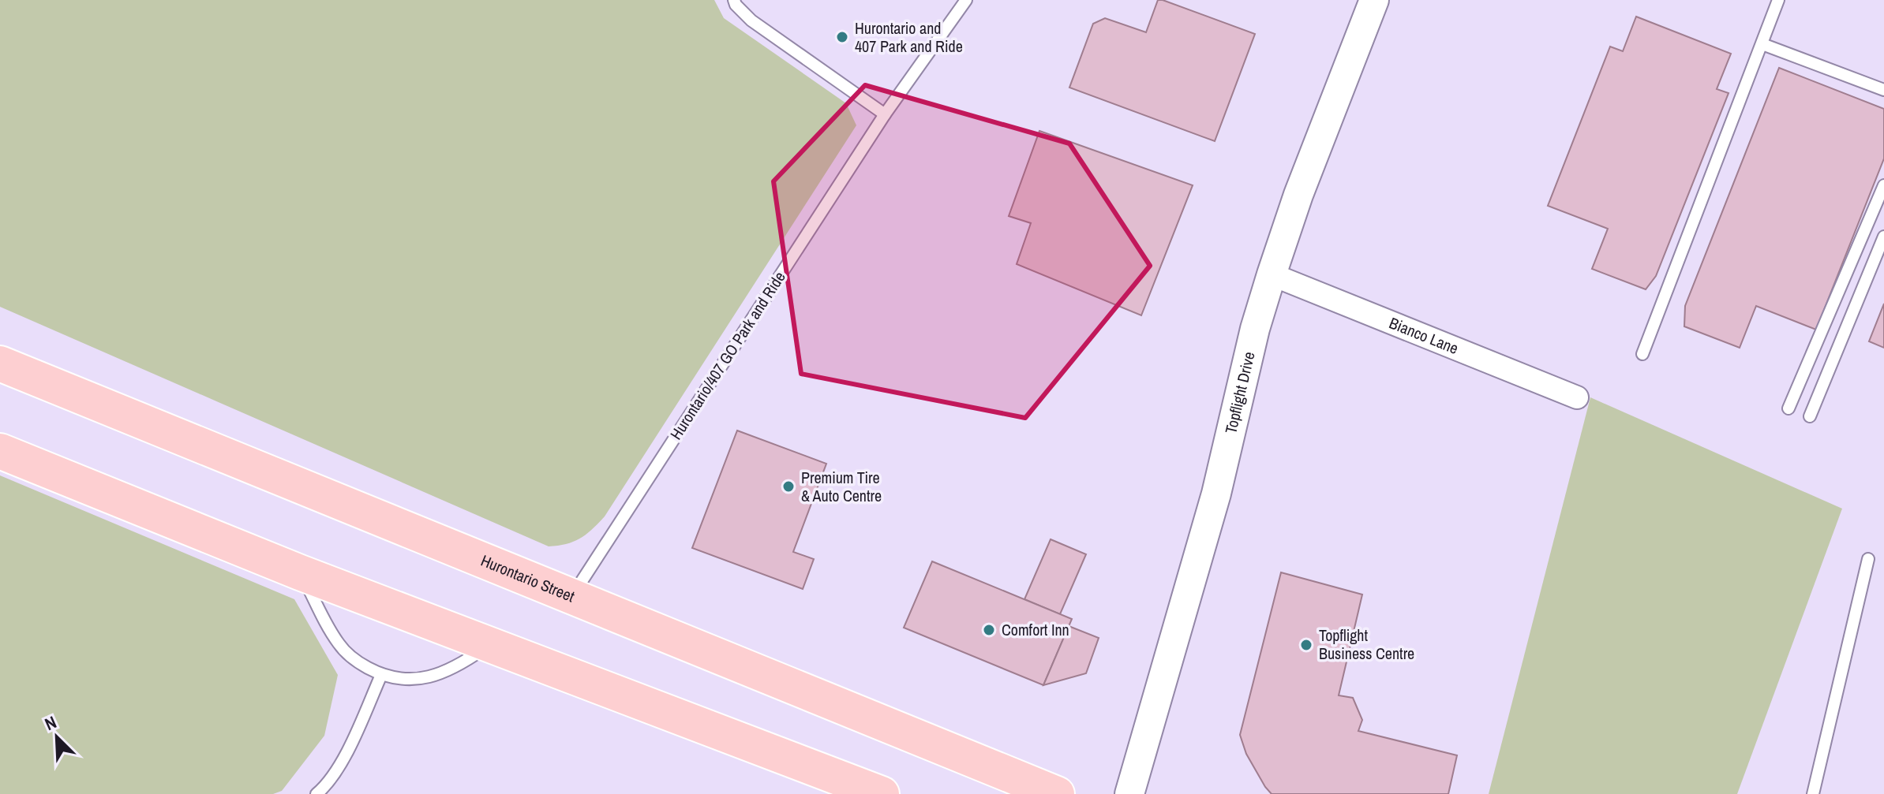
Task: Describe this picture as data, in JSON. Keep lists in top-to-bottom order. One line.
{"streets":{"main road":["Hurontario Street"],"street":["Bianco Lane","Topflight Drive"],"lane":["Hurontario/407 GO Park and Ride"]},"crossings":[["Bianco Lane","Topflight Drive"],["Hurontario/407 GO Park and Ride","Hurontario Street"]],"places":["Hurontario and 407 Park and Ride","Premium Tire & Auto Centre","Comfort Inn","Topflight Business Centre"],"north":"top left"}
